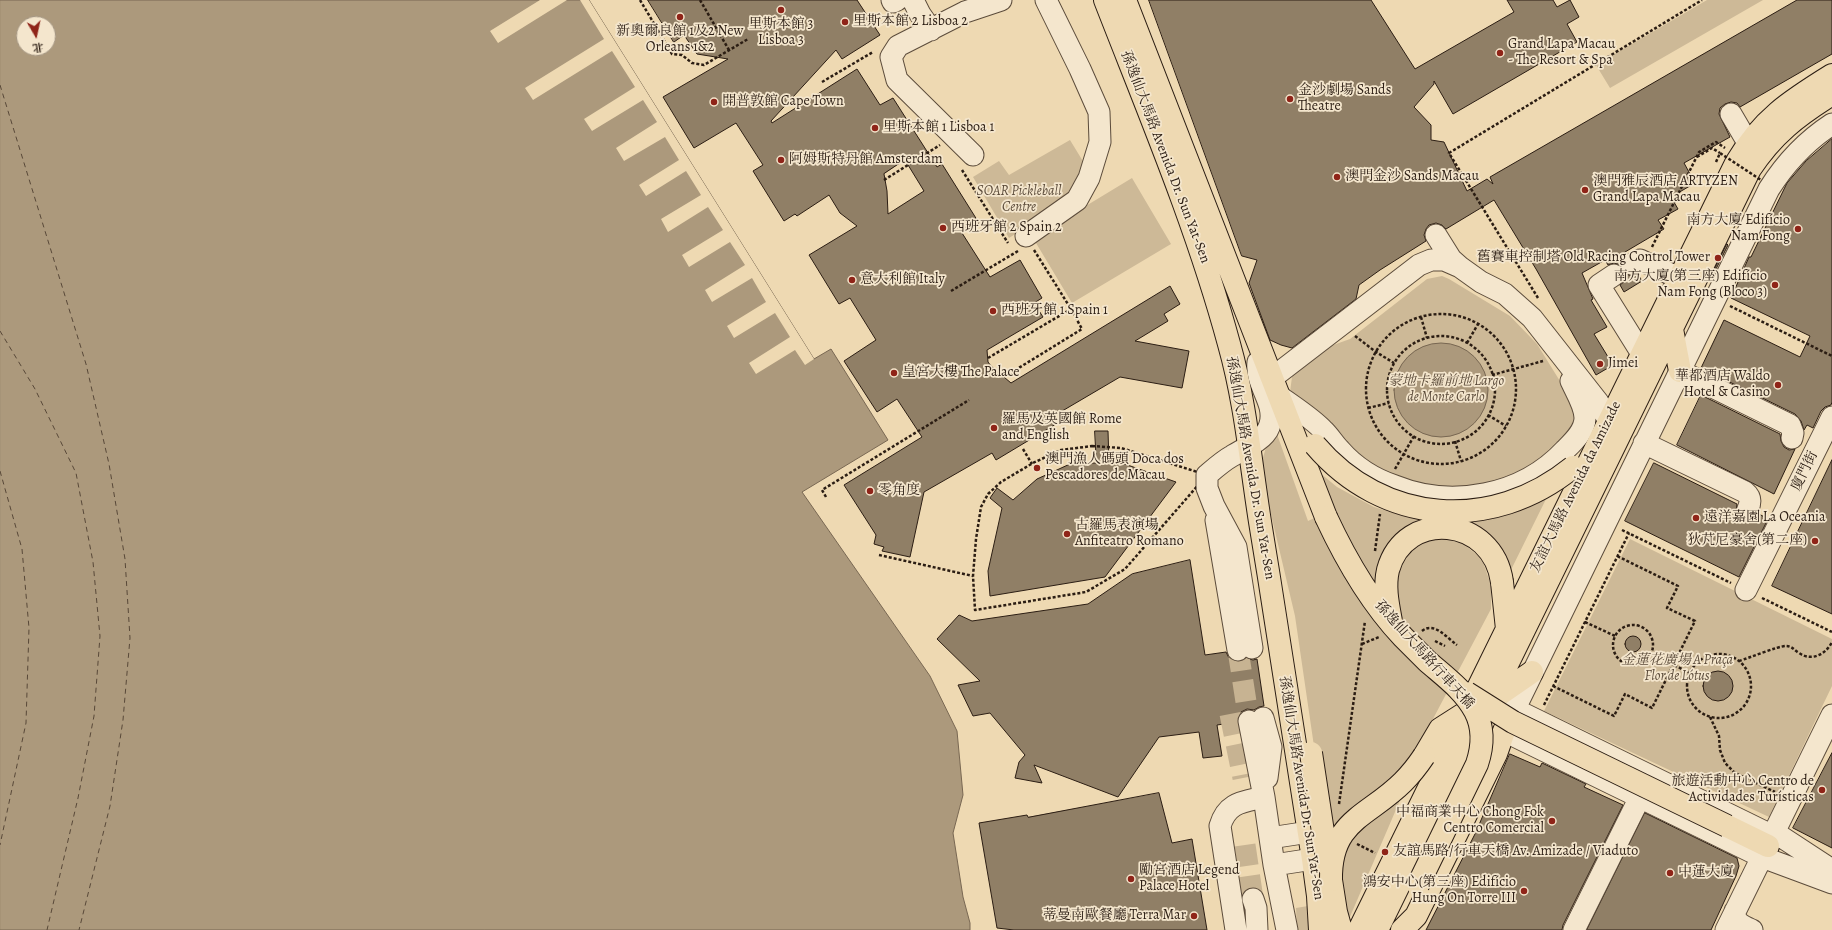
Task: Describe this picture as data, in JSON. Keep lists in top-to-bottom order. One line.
{"streets":{"main road":["孫逸仙大馬路 Avenida Dr. Sun Yat-Sen","友誼大馬路 Avenida da Amizade","孫逸仙大馬路行車天橋"],"street":["廈門街"]},"crossings":[["孫逸仙大馬路 Avenida Dr. Sun Yat-Sen","孫逸仙大馬路行車天橋"]],"parks":["SOAR Pickleball Centre","蒙地卡羅前地 Largo de Monte Carlo","金蓮花廣場 A Praça Flor de Lótus"],"places":["里斯本館 3 Lisboa 3","新奧爾良館 1及2 New Orleans 1&2","里斯本館 2 Lisboa 2","Grand Lapa Macau - The Resort & Spa","金沙劇場 Sands Theatre","開普敦館 Cape Town","里斯本館 1 Lisboa 1","阿姆斯特丹館 Amsterdam","澳門金沙 Sands Macau","澳門雅辰酒店 ARTYZEN Grand Lapa Macau","西班牙館 2 Spain 2","南方大廈 Edifício Nam Fong","舊賽車控制塔 Old Racing Control Tower","意大利館 Italy","南方大廈(第三座) Edifício Nam Fong (Bloco 3)","西班牙館 1 Spain 1","Jimei","皇宮大樓 The Palace","華都酒店 Waldo Hotel & Casino","羅馬及英國館 Rome and English","澳門漁人碼頭 Doca dos Pescadores de Macau","零角度","遠洋嘉園 La Oceania","古羅馬表演場 Anfiteatro Romano","狄芃尼豪舍(第二座)","旅遊活動中心 Centro de Actividades Turísticas","中福商業中心 Chong Fok Centro Comercial","友誼馬路/行車天橋 Av. Amizade / Viaduto","中蓮大廈","勵宮酒店 Legend Palace Hotel","鴻安中心(第三座) Edifício Hung On Torre III","蒂曼南歐餐廳 Terra Mar"],"north":"bottom"}
